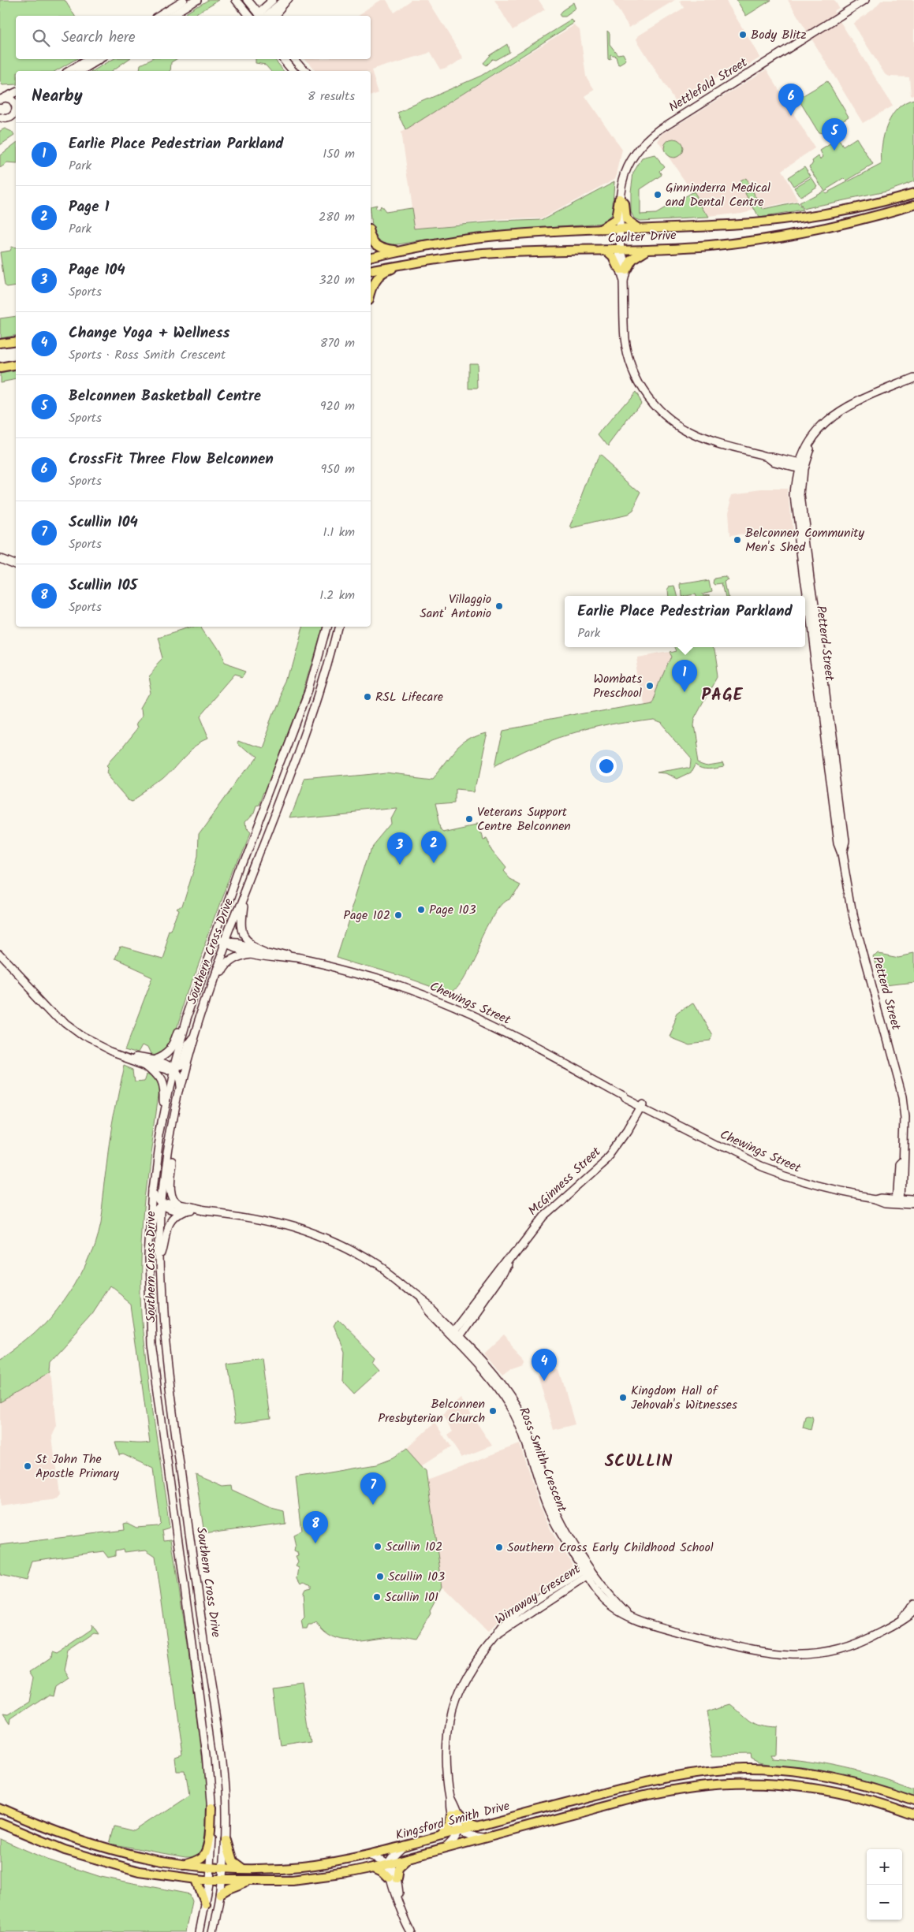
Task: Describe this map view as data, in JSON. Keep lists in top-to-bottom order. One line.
{"streets":{"main road":["Coulter Drive","Kingsford Smith Drive"],"street":["Nettlefold Street","Petterd Street","Southern Cross Drive","Chewings Street","McGinness Street","Ross Smith Crescent","Wirraway Crescent"]},"crossings":[["Nettlefold Street","Coulter Drive"],["Petterd Street","Chewings Street"],["Southern Cross Drive","Chewings Street"],["Southern Cross Drive","Ross Smith Crescent"],["Southern Cross Drive","Kingsford Smith Drive"],["Chewings Street","McGinness Street"],["McGinness Street","Ross Smith Crescent"],["Ross Smith Crescent","Wirraway Crescent"],["Wirraway Crescent","Kingsford Smith Drive"]],"districts":["PAGE","SCULLIN"],"places":["Body Blitz","Ginninderra Medical and Dental Centre","Belconnen Community Men's Shed","Villaggio Sant' Antonio","Wombats Preschool","RSL Lifecare","Veterans Support Centre Belconnen","Page 103","Page 102","Kingdom Hall of Jehovah's Witnesses","Belconnen Presbyterian Church","St John The Apostle Primary","Scullin 102","Southern Cross Early Childhood School","Scullin 103","Scullin 101"],"page":{"search":"Search here","heading":["Nearby","8 results"],"pins":["6","5","1","2","3","4","7","8"],"list":[{"mark":"1","name":"Earlie Place Pedestrian Parkland","note":"Park","value":"150 m"},{"mark":"2","name":"Page 1","note":"Park","value":"280 m"},{"mark":"3","name":"Page 104","note":"Sports","value":"320 m"},{"mark":"4","name":"Change Yoga + Wellness","note":"Sports · Ross Smith Crescent","value":"870 m"},{"mark":"5","name":"Belconnen Basketball Centre","note":"Sports","value":"920 m"},{"mark":"6","name":"CrossFit Three Flow Belconnen","note":"Sports","value":"950 m"},{"mark":"7","name":"Scullin 104","note":"Sports","value":"1.1 km"},{"mark":"8","name":"Scullin 105","note":"Sports","value":"1.2 km"}],"popup":["Earlie Place Pedestrian Parkland","Park"],"map_buttons":["+","−"]}}
